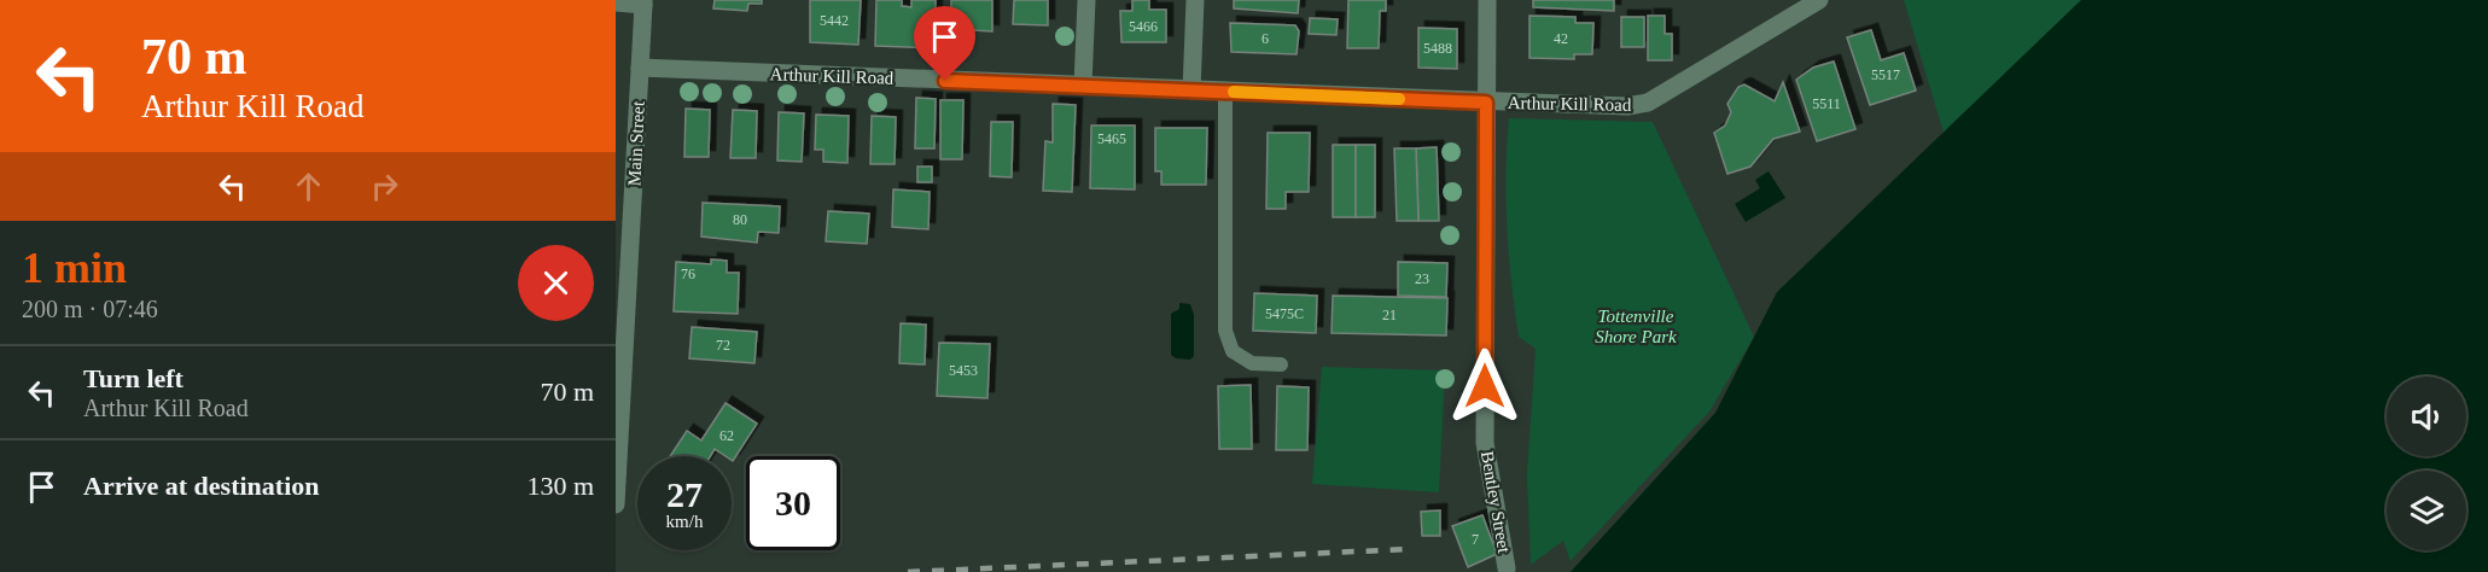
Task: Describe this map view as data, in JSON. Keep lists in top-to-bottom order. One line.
{"streets":{"street":["Arthur Kill Road","Main Street","Bentley Street"]},"crossings":[["Arthur Kill Road","Main Street"],["Arthur Kill Road","Bentley Street"]],"parks":["Tottenville Shore Park"],"house_numbers":["5442","5466","6","42","5488","5517","5511","5465","80","76","23","5475C","21","72","5453","62","7"],"page":{"turn":["70 m","Arthur Kill Road"],"heading":["1 min","200 m · 07:46"],"list":[{"name":"Turn left","note":"Arthur Kill Road","value":"70 m"},{"name":"Arrive at destination","value":"130 m"}],"speed":"27 km/h","limit":"30"}}
